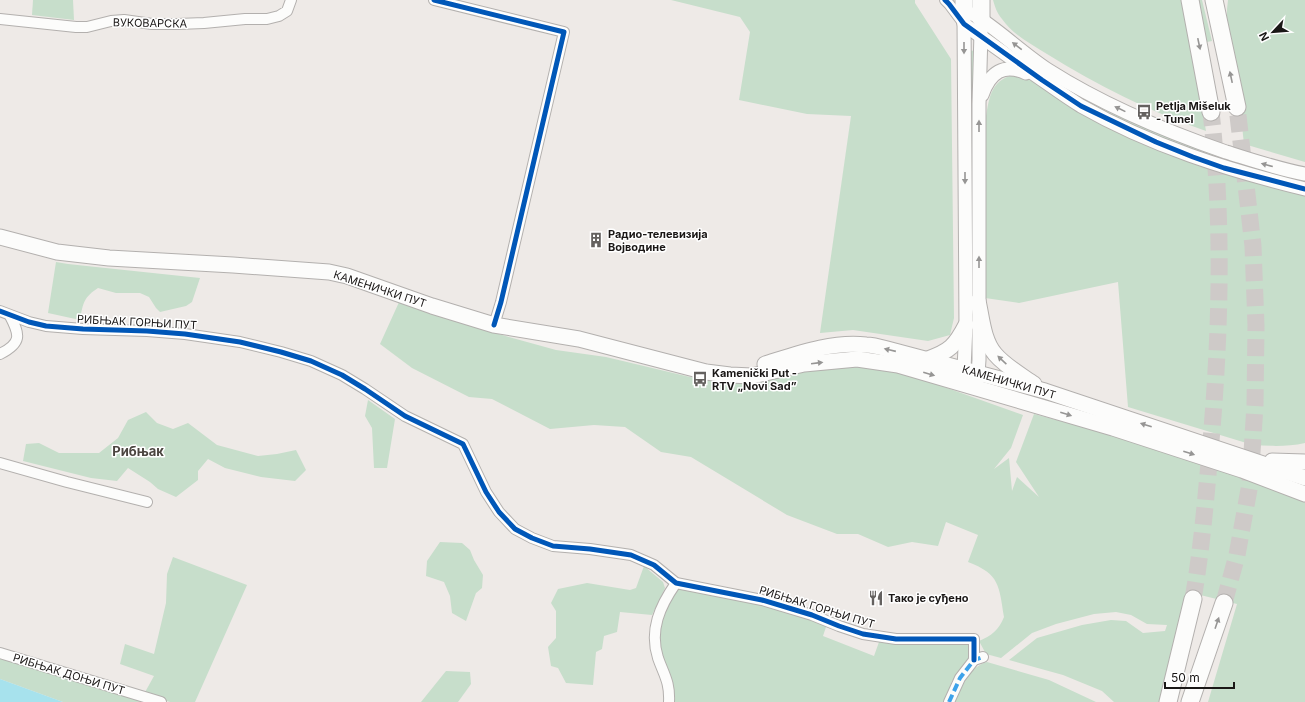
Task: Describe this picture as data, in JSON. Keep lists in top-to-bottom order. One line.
{"streets":{"main road":["КАМЕНИЧКИ ПУТ"],"street":["ВУКОВАРСКА","РИБЊАК ГОРЊИ ПУТ","РИБЊАК ДОЊИ ПУТ"]},"districts":["Рибњак"],"places":{"bus stop":["Petlja Mišeluk - Tunel","Kamenički Put - RTV „Novi Sad”"],"building":["Радио-телевизија Војводине"],"restaurant":["Тако је суђено"]},"scale_bar":"50 m","north":"bottom left"}
